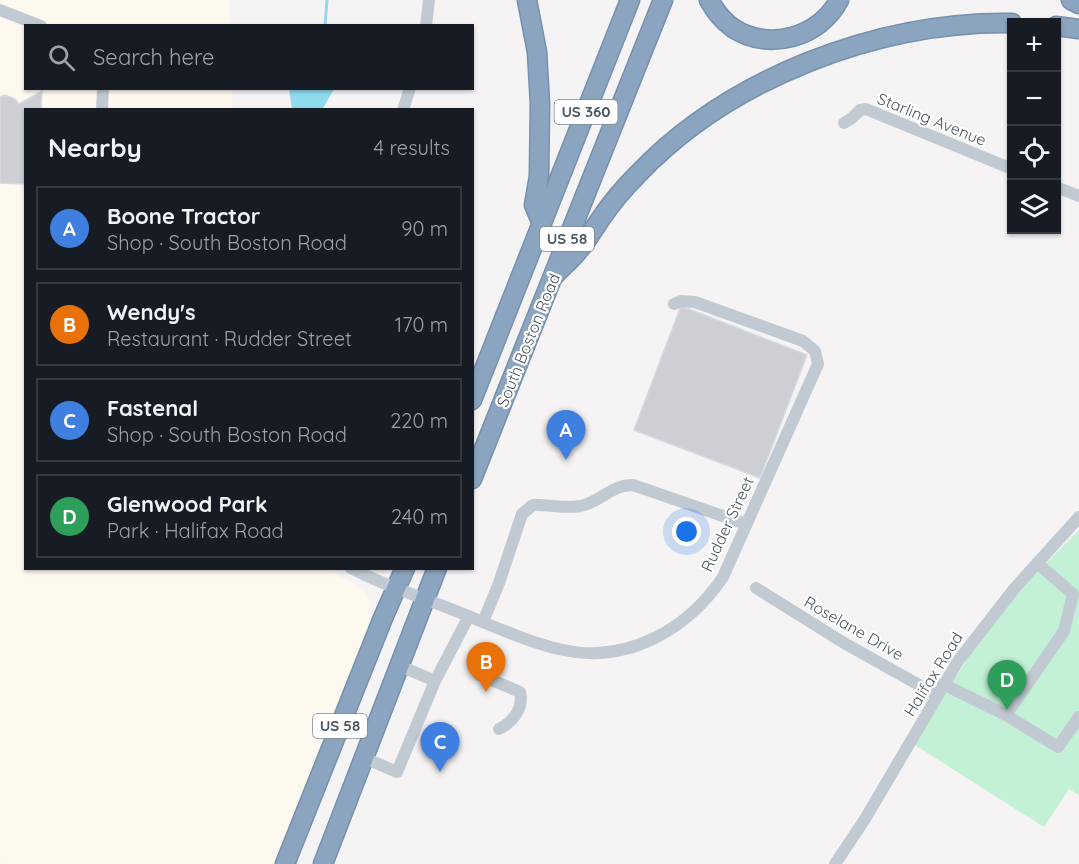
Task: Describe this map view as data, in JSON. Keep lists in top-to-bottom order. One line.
{"streets":{"highway":["US 360","US 58","South Boston Road"],"street":["Starling Avenue","Rudder Street","Roselane Drive","Halifax Road"]},"crossings":[["US 58","South Boston Road"],["US 58","Rudder Street"],["Roselane Drive","Halifax Road"]],"page":{"map_buttons":["+","−"],"search":"Search here","heading":["Nearby","4 results"],"list":[{"mark":"A","name":"Boone Tractor","note":"Shop · South Boston Road","value":"90 m"},{"mark":"B","name":"Wendy's","note":"Restaurant · Rudder Street","value":"170 m"},{"mark":"C","name":"Fastenal","note":"Shop · South Boston Road","value":"220 m"},{"mark":"D","name":"Glenwood Park","note":"Park · Halifax Road","value":"240 m"}],"pins":["A","B","D","C"]}}
